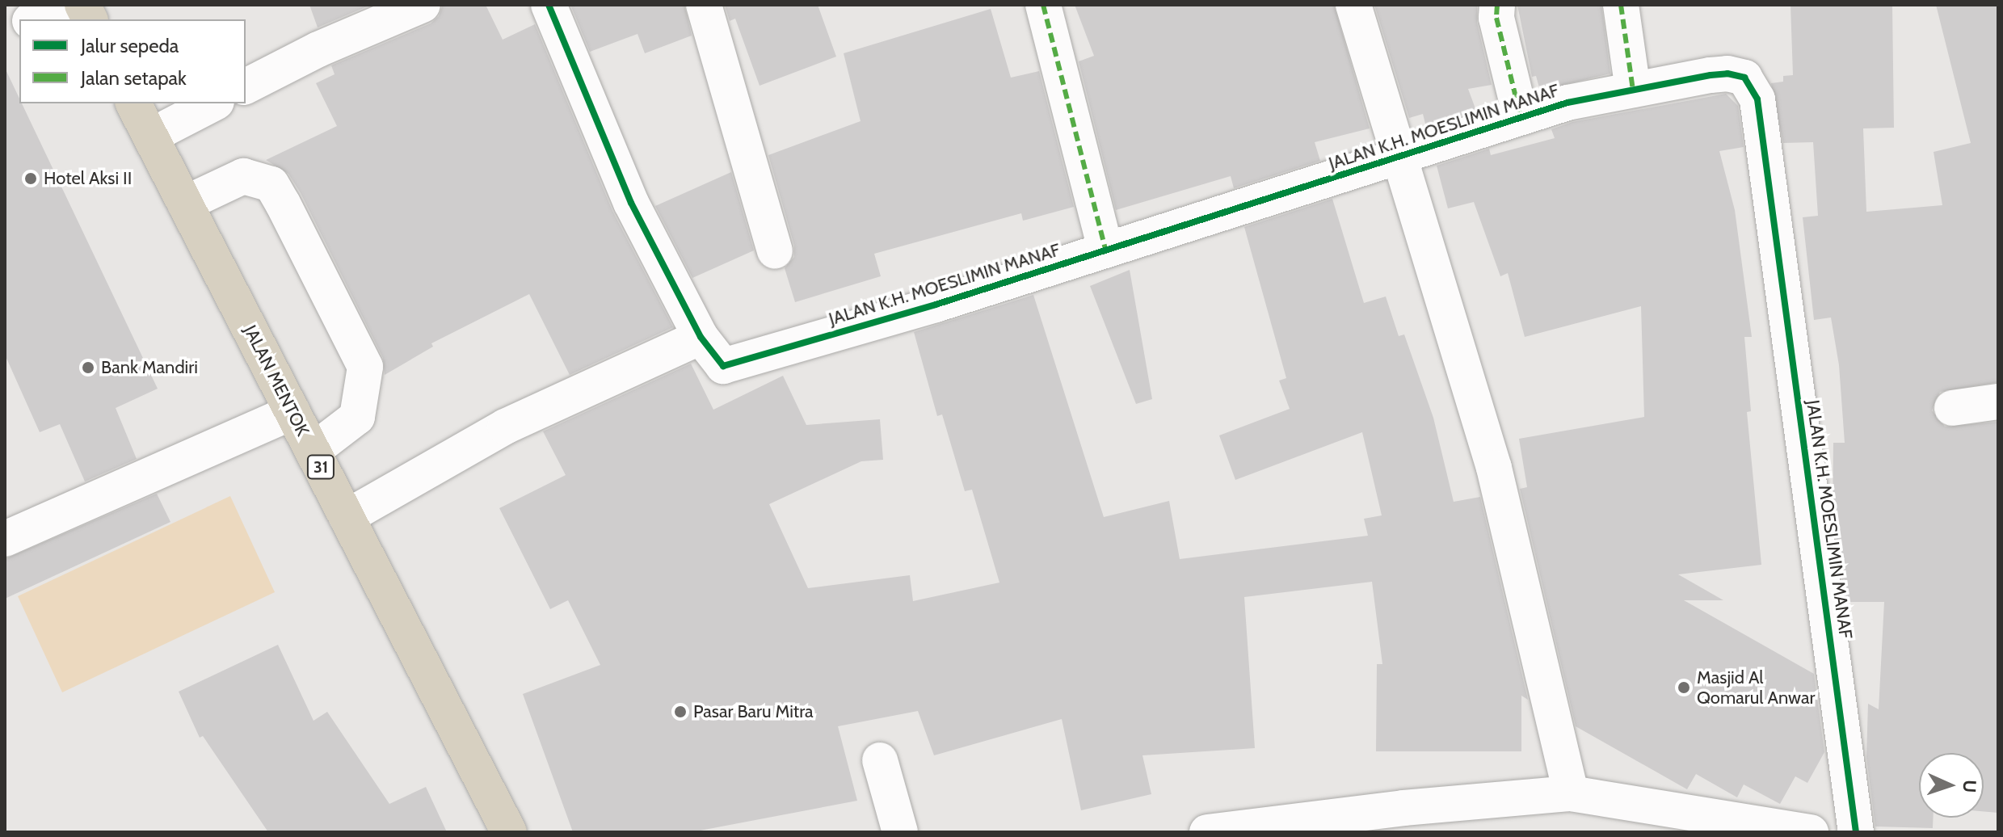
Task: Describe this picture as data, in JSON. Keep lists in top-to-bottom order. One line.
{"streets":{"highway":["JALAN MENTOK","31"],"street":["JALAN K.H. MOESLIMIN MANAF"]},"places":["Hotel Aksi II","Bank Mandiri","Masjid Al Qomarul Anwar","Pasar Baru Mitra"],"legend":["Jalur sepeda","Jalan setapak"],"north":"right"}
